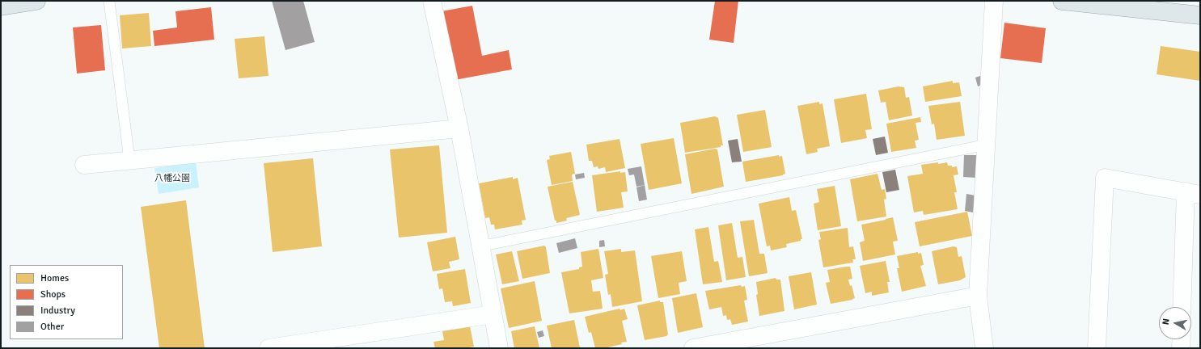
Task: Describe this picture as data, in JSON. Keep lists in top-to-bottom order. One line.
{"parks":["八幡公園"],"legend":["Homes","Shops","Industry","Other"],"north":"left"}
